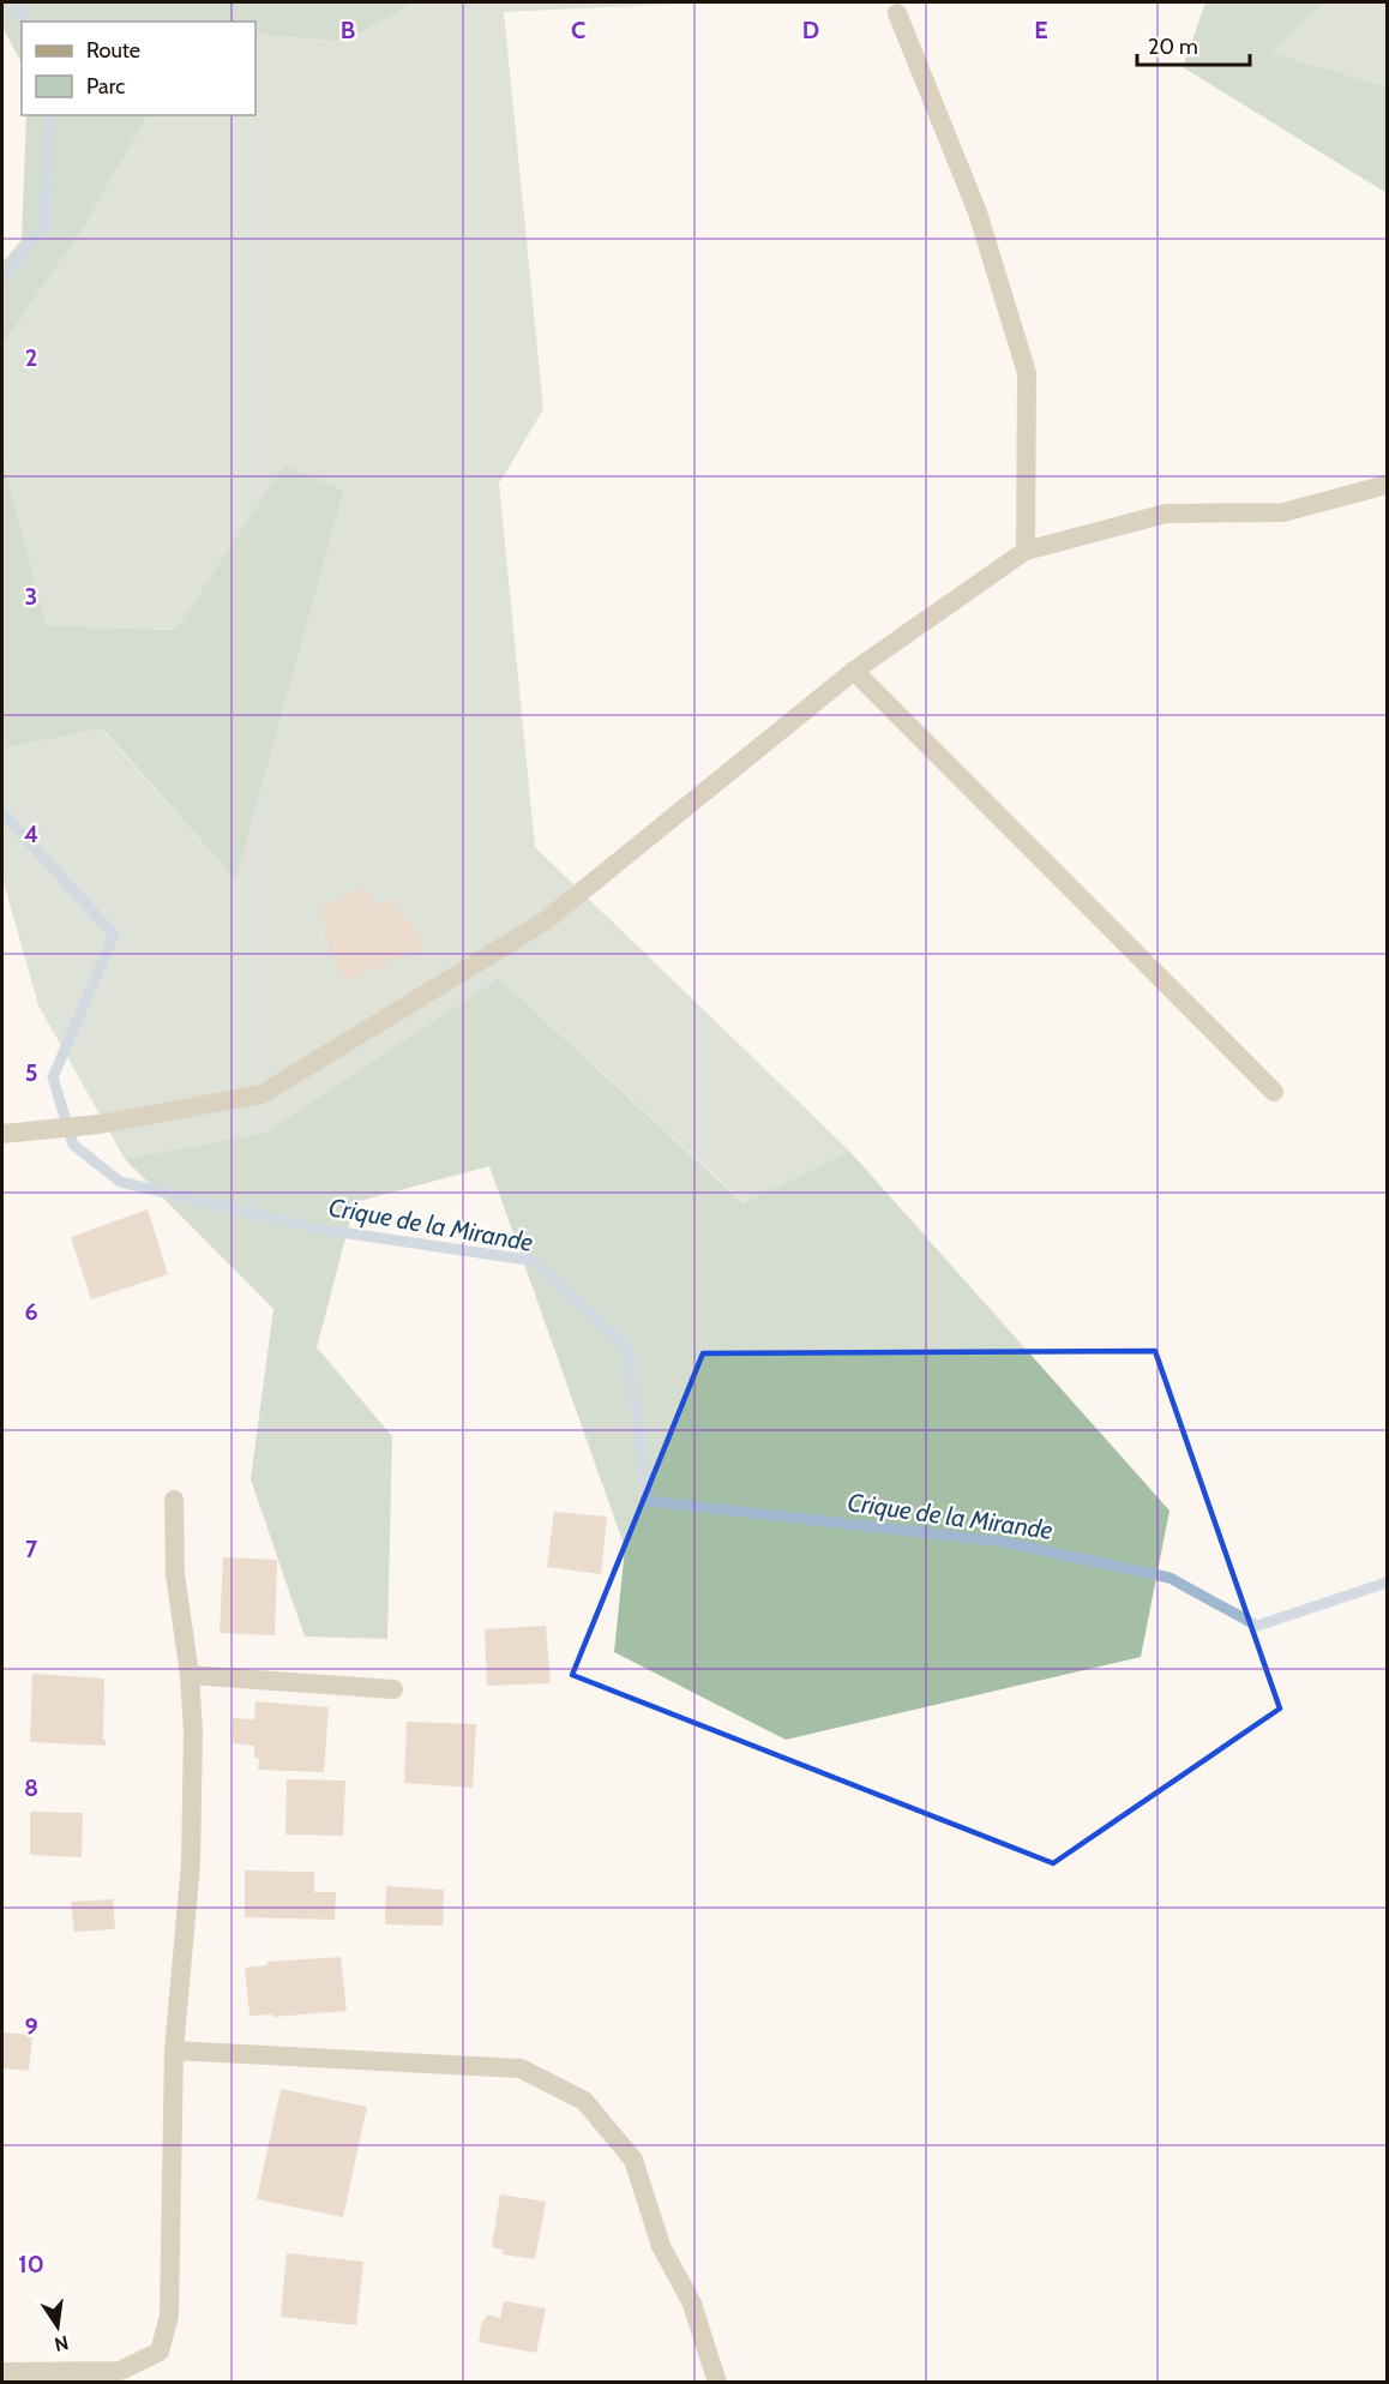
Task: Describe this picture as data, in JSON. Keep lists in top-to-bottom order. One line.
{"water":["Crique de la Mirande"],"legend":["Route","Parc"],"scale_bar":"20 m","north":"bottom","grid":{"columns":["B","C","D","E"],"rows":["2","3","4","5","6","7","8","9","10"]}}
